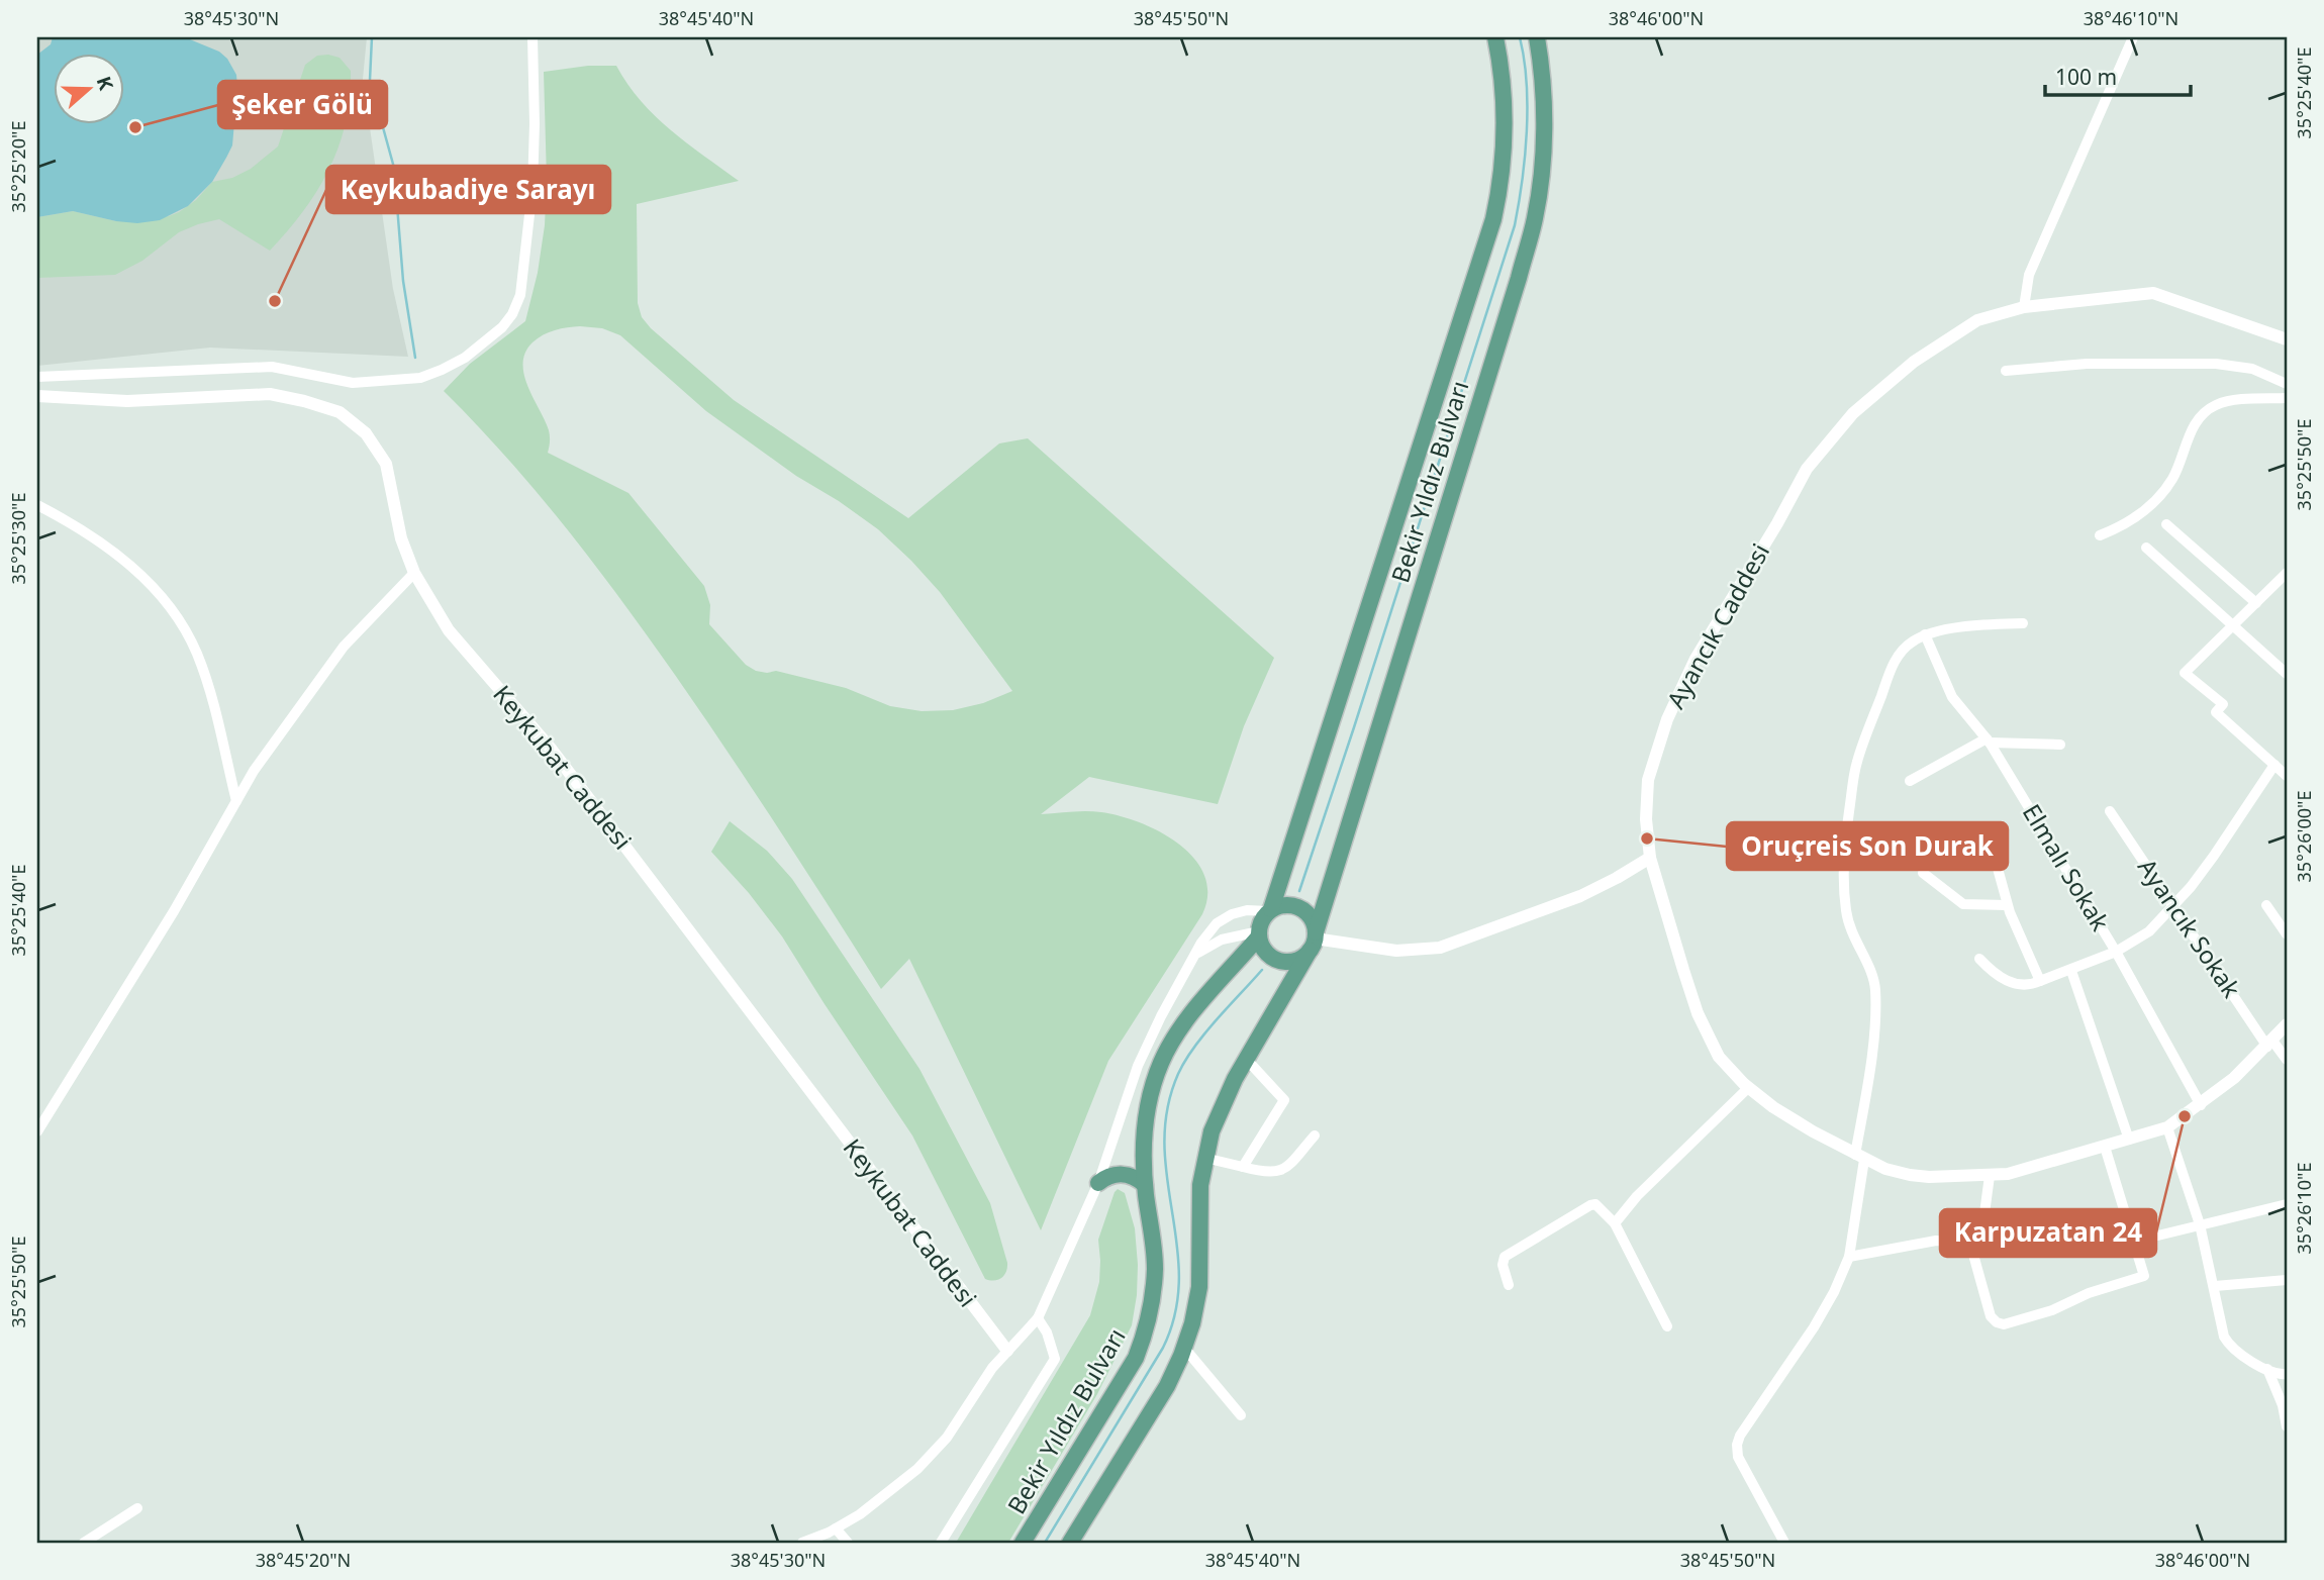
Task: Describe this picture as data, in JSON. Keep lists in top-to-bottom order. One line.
{"streets":{"main road":["Bekir Yıldız Bulvarı"],"street":["Ayancık Caddesi","Keykubat Caddesi","Elmalı Sokak","Ayancık Sokak"]},"crossings":[["Ayancık Caddesi","Elmalı Sokak"],["Ayancık Caddesi","Ayancık Sokak"]],"places":["Şeker Gölü","Keykubadiye Sarayı","Oruçreis Son Durak","Karpuzatan 24"],"scale_bar":"100 m","north":"right","coordinates":["38°45'30\"N","38°45'40\"N","38°45'50\"N","38°46'00\"N","38°46'10\"N","35°25'40\"E","35°25'20\"E","35°25'50\"E","35°25'30\"E","35°26'00\"E","35°26'10\"E","38°45'20\"N"]}
